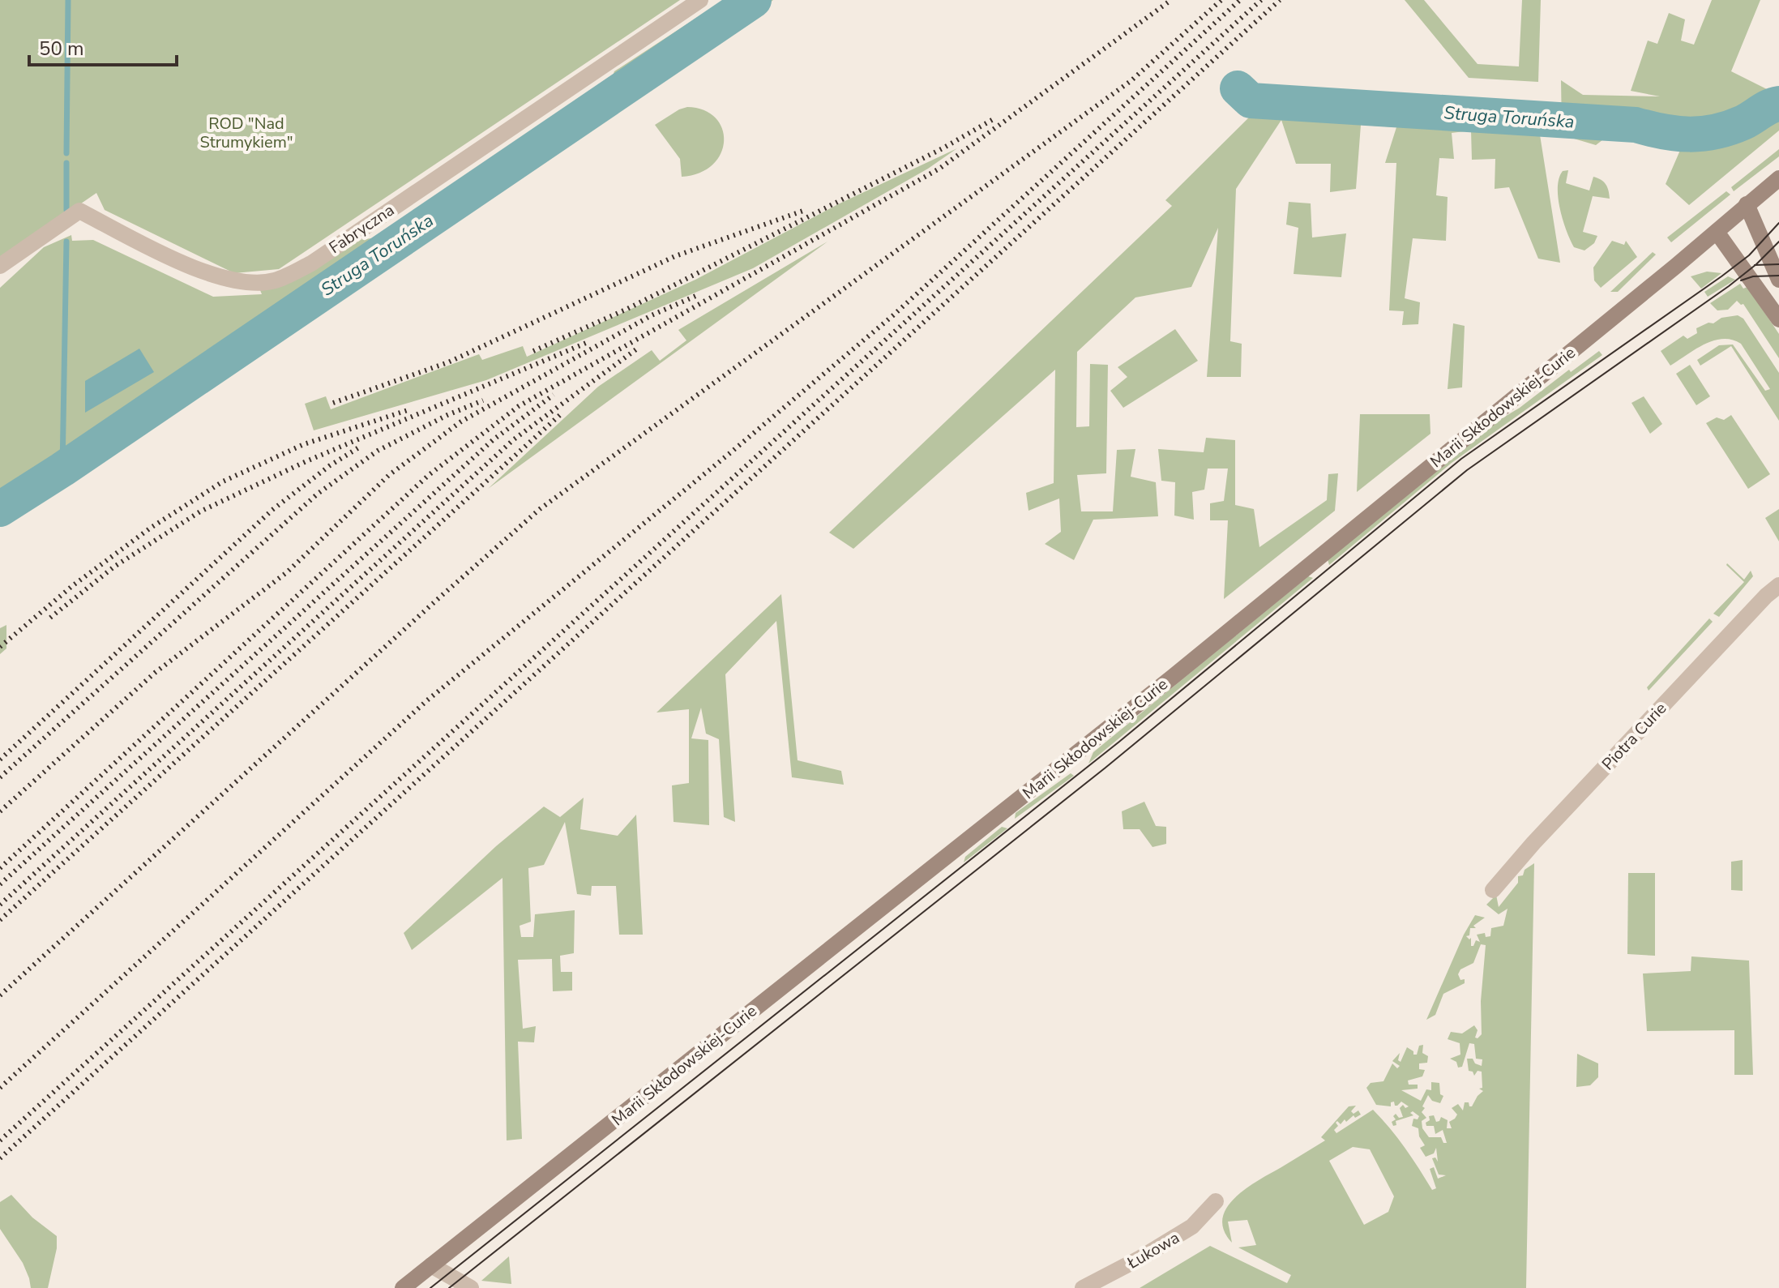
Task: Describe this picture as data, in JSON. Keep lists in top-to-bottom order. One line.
{"streets":{"street":["Fabryczna","Marii Skłodowskiej-Curie","Piotra Curie","Łukowa"]},"water":["Struga Toruńska"],"parks":["ROD \"Nad Strumykiem\""],"scale_bar":"50 m"}
